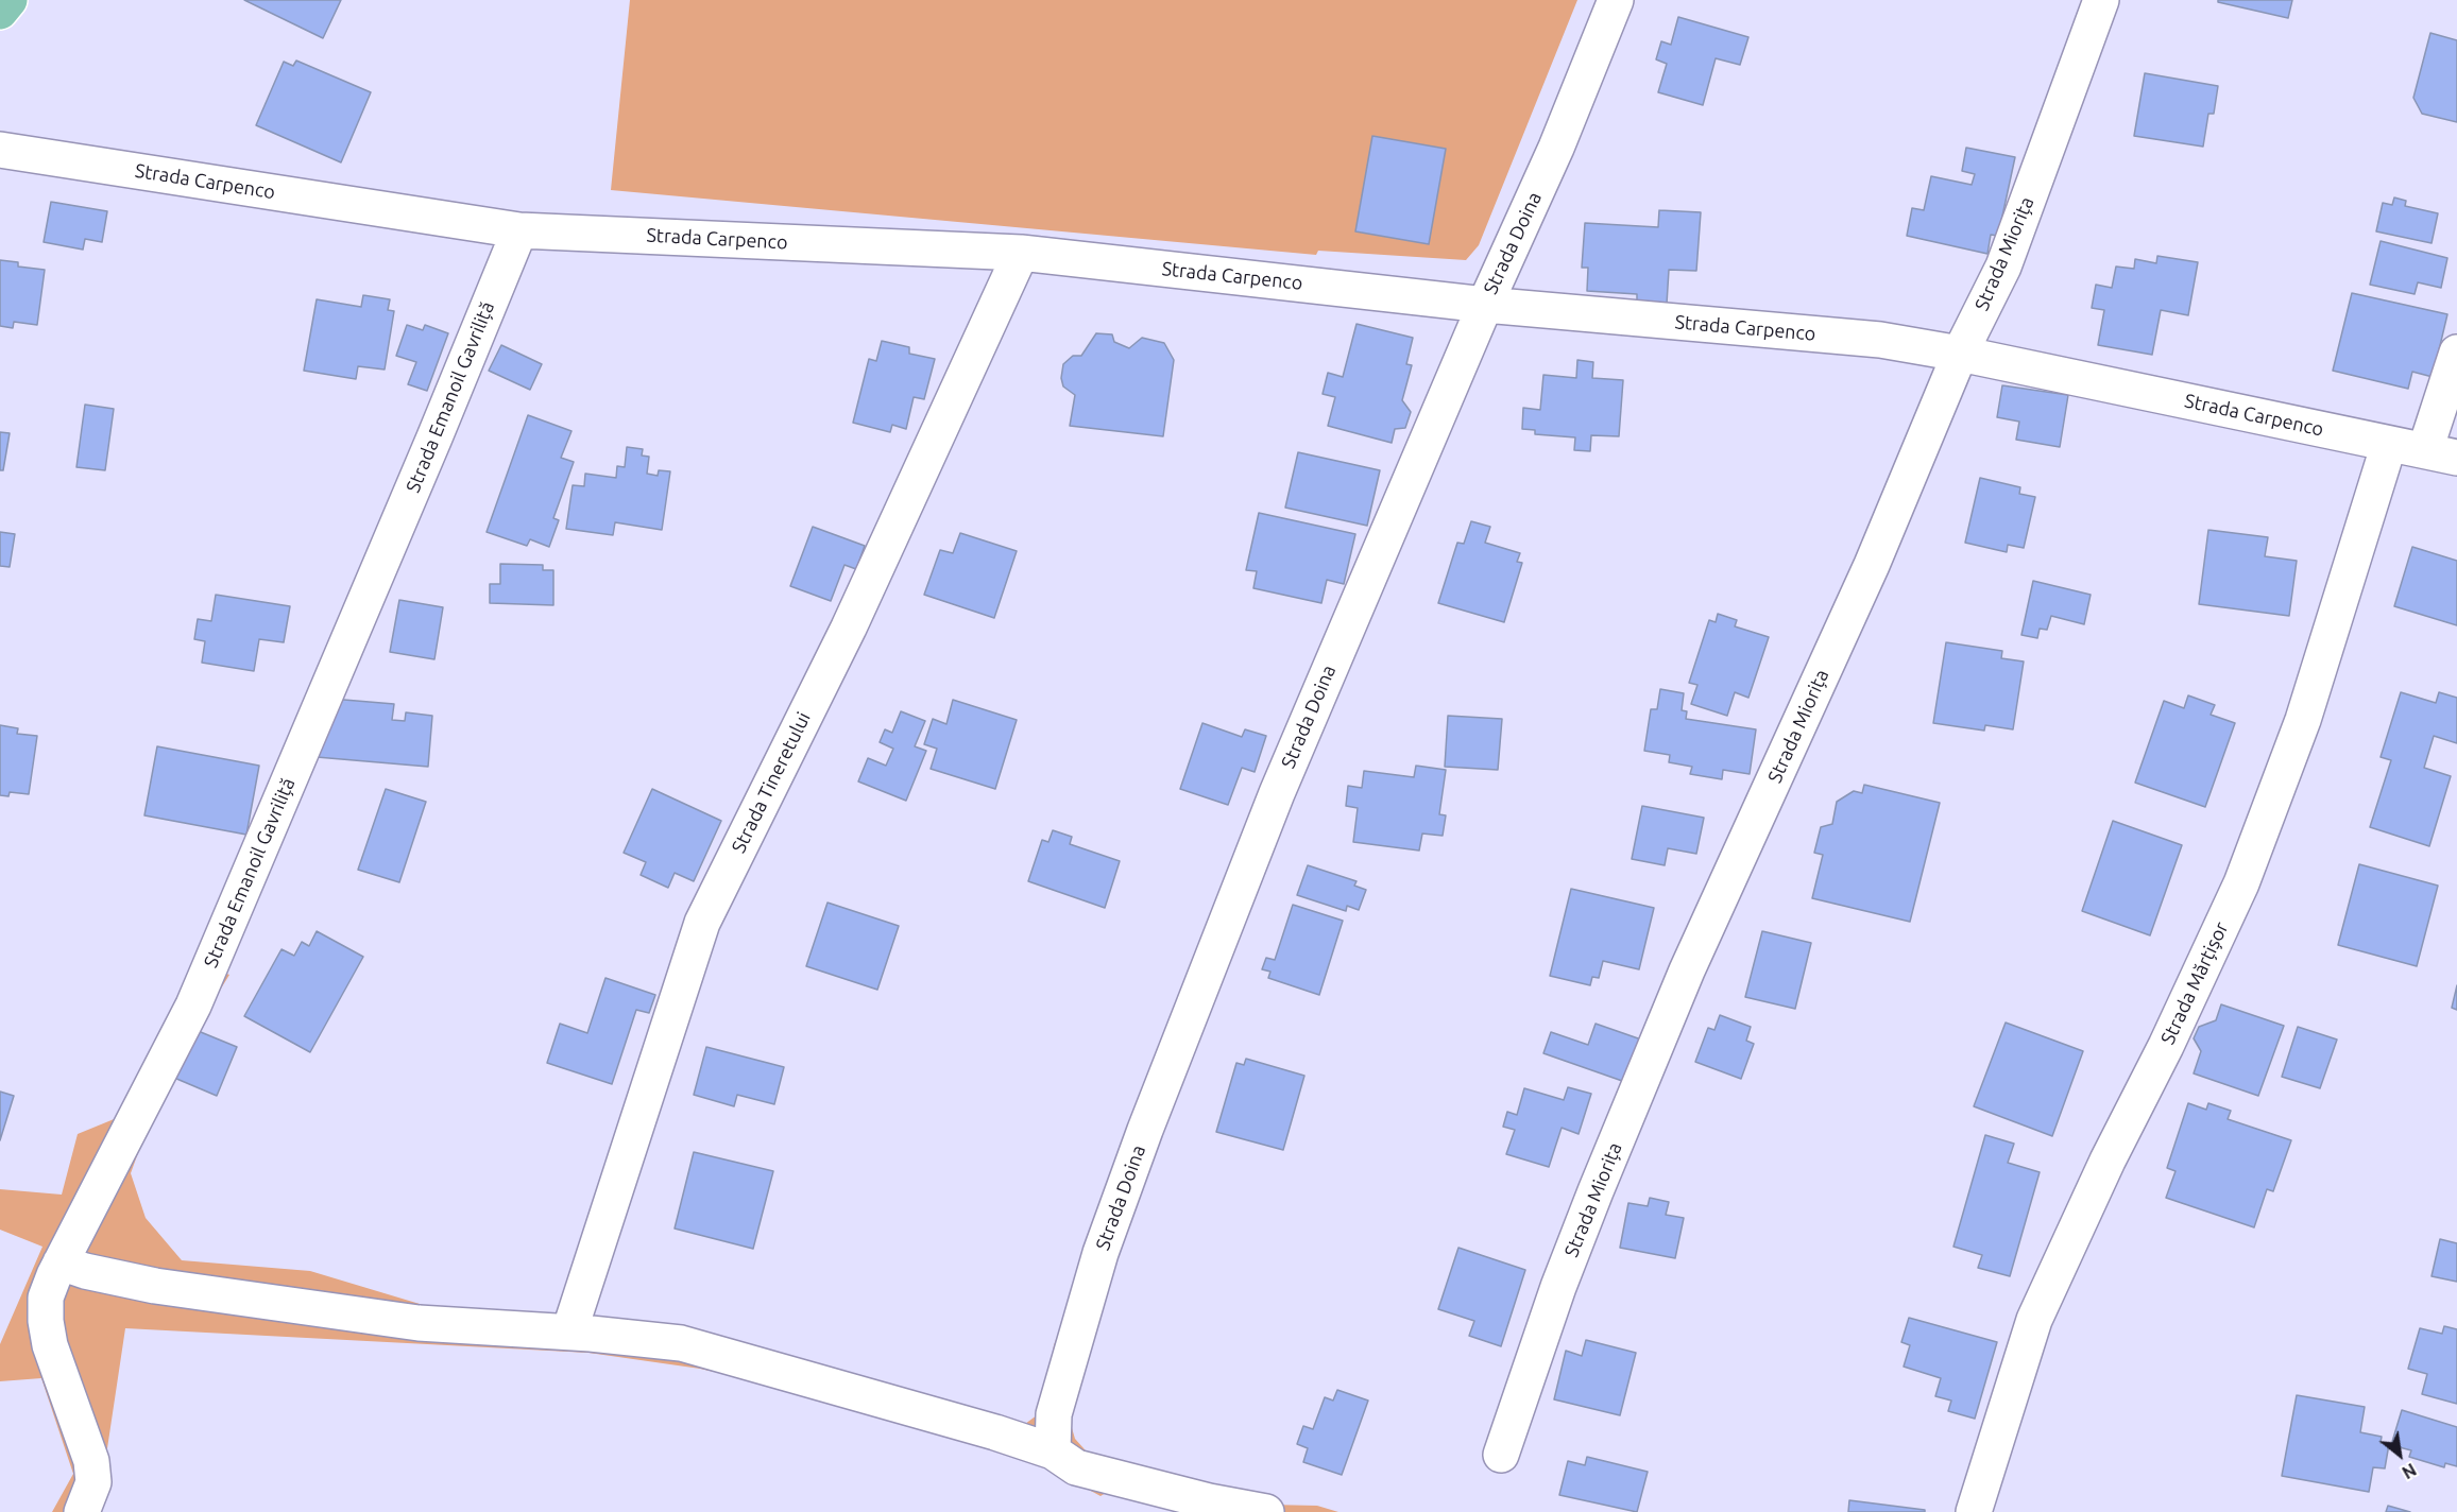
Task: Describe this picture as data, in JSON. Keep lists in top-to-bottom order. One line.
{"streets":{"street":["Strada Carpenco","Strada Doina","Strada Miorița","Strada Emanoil Gavriliță","Strada Tineretului","Strada Mărțișor"]},"crossings":[["Strada Carpenco","Strada Doina"],["Strada Carpenco","Strada Miorița"],["Strada Carpenco","Strada Emanoil Gavriliță"],["Strada Carpenco","Strada Tineretului"],["Strada Carpenco","Strada Mărțișor"]],"north":"bottom right"}
